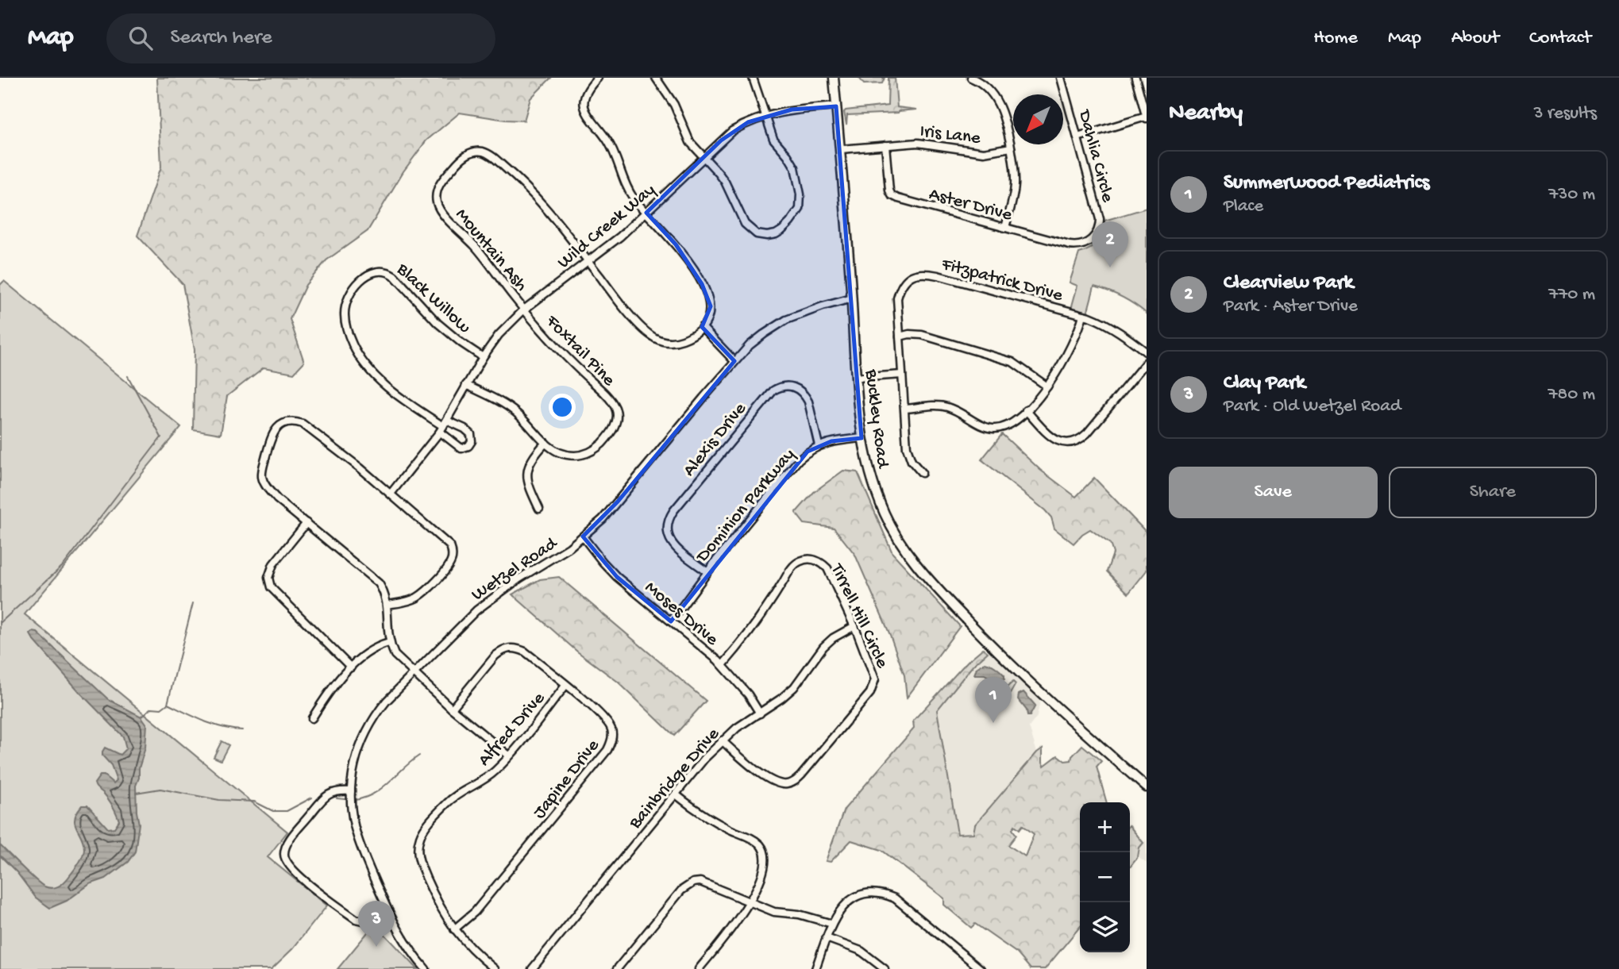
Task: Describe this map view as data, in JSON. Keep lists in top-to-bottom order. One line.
{"streets":{"main road":["Buckley Road"],"street":["Iris Lane","Dahlia Circle","Aster Drive","Wild Creek Way","Mountain Ash","Fitzpatrick Drive","Black Willow","Foxtail Pine","Alexis Drive","Dominion Parkway","Wetzel Road","Moses Drive","Tirrell Hill Circle","Alfred Drive","Bainbridge Drive","Japine Drive"]},"crossings":[["Iris Lane","Aster Drive"],["Iris Lane","Buckley Road"],["Dahlia Circle","Aster Drive"],["Wild Creek Way","Mountain Ash"],["Wild Creek Way","Black Willow"],["Wild Creek Way","Foxtail Pine"],["Wild Creek Way","Buckley Road"],["Mountain Ash","Foxtail Pine"],["Buckley Road","Dominion Parkway"],["Buckley Road","Wetzel Road"],["Alexis Drive","Dominion Parkway"],["Dominion Parkway","Moses Drive"],["Wetzel Road","Moses Drive"],["Moses Drive","Tirrell Hill Circle"],["Moses Drive","Bainbridge Drive"],["Tirrell Hill Circle","Bainbridge Drive"],["Alfred Drive","Japine Drive"]],"north":"bottom left","page":{"header":"Map","search":"Search here","nav":["Home","Map","About","Contact"],"heading":["Nearby","3 results"],"list":[{"mark":"1","name":"Summerwood Pediatrics","note":"Place","value":"730 m"},{"mark":"2","name":"Clearview Park","note":"Park · Aster Drive","value":"770 m"},{"mark":"3","name":"Clay Park","note":"Park · Old Wetzel Road","value":"780 m"}],"pins":["2","1","3"],"buttons":["Save","Share"],"map_buttons":["+","−"]}}
